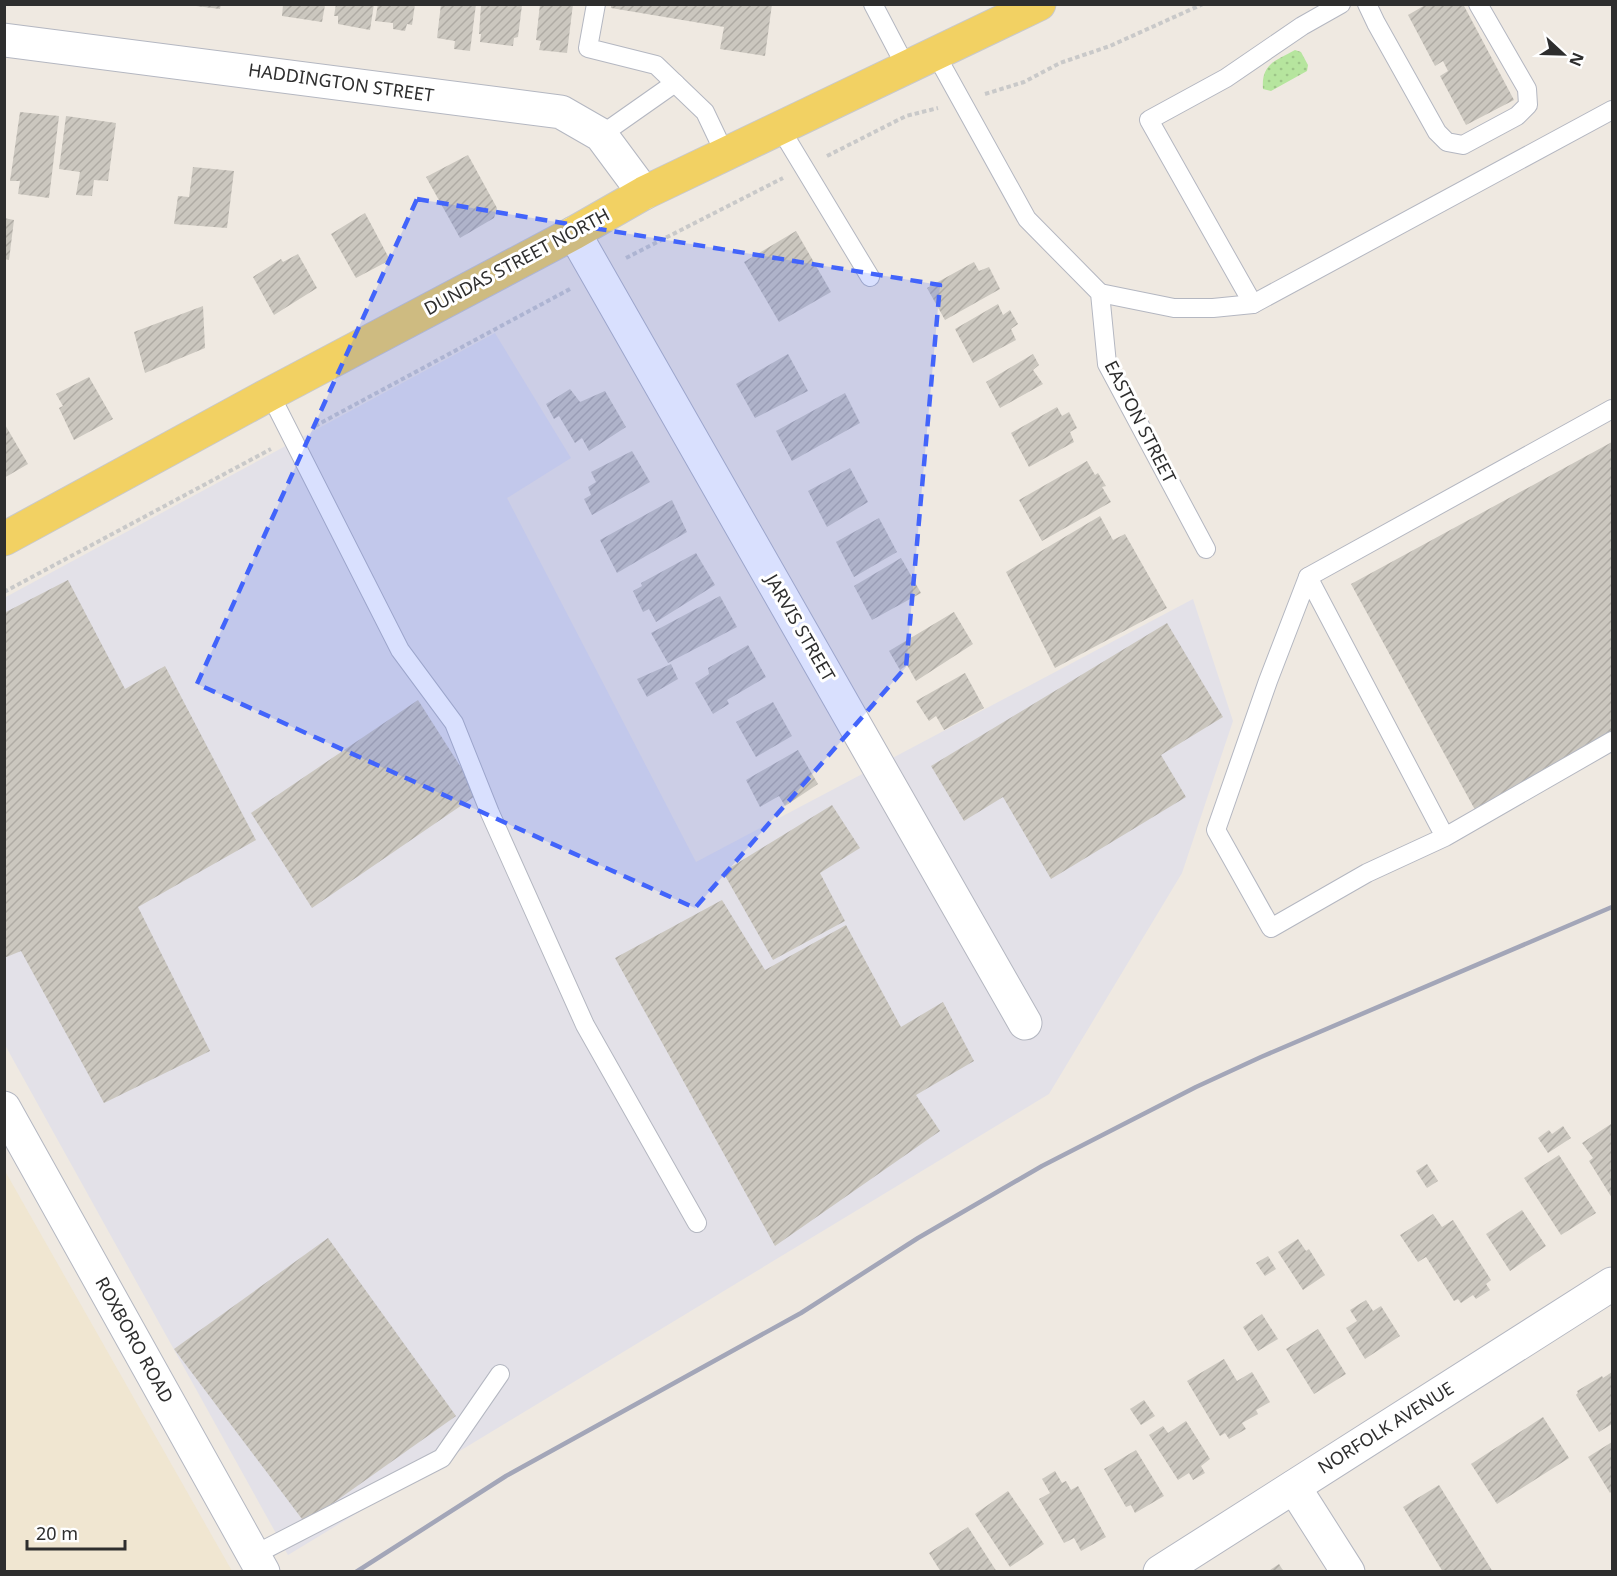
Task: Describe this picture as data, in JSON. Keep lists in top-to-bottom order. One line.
{"streets":{"main road":["DUNDAS STREET NORTH"],"street":["HADDINGTON STREET","JARVIS STREET","ROXBORO ROAD","NORFOLK AVENUE"],"lane":["EASTON STREET"]},"crossings":[["HADDINGTON STREET","DUNDAS STREET NORTH"],["DUNDAS STREET NORTH","JARVIS STREET"]],"scale_bar":"20 m","north":"right"}
